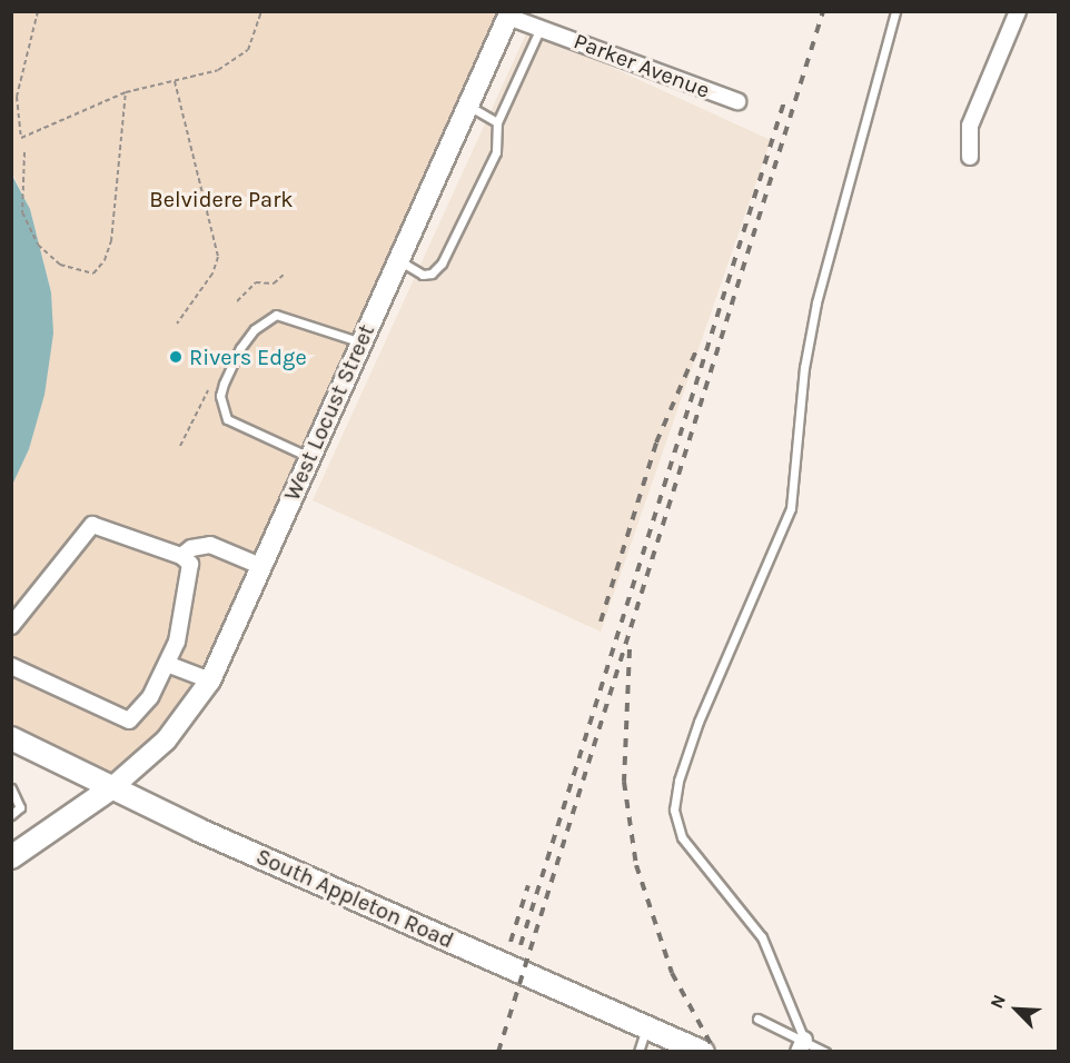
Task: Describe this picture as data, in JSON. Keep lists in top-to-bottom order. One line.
{"streets":{"main road":["South Appleton Road"],"street":["Parker Avenue","West Locust Street"]},"crossings":[["Parker Avenue","West Locust Street"],["West Locust Street","South Appleton Road"]],"parks":["Belvidere Park"],"places":["Rivers Edge"],"north":"top left"}
